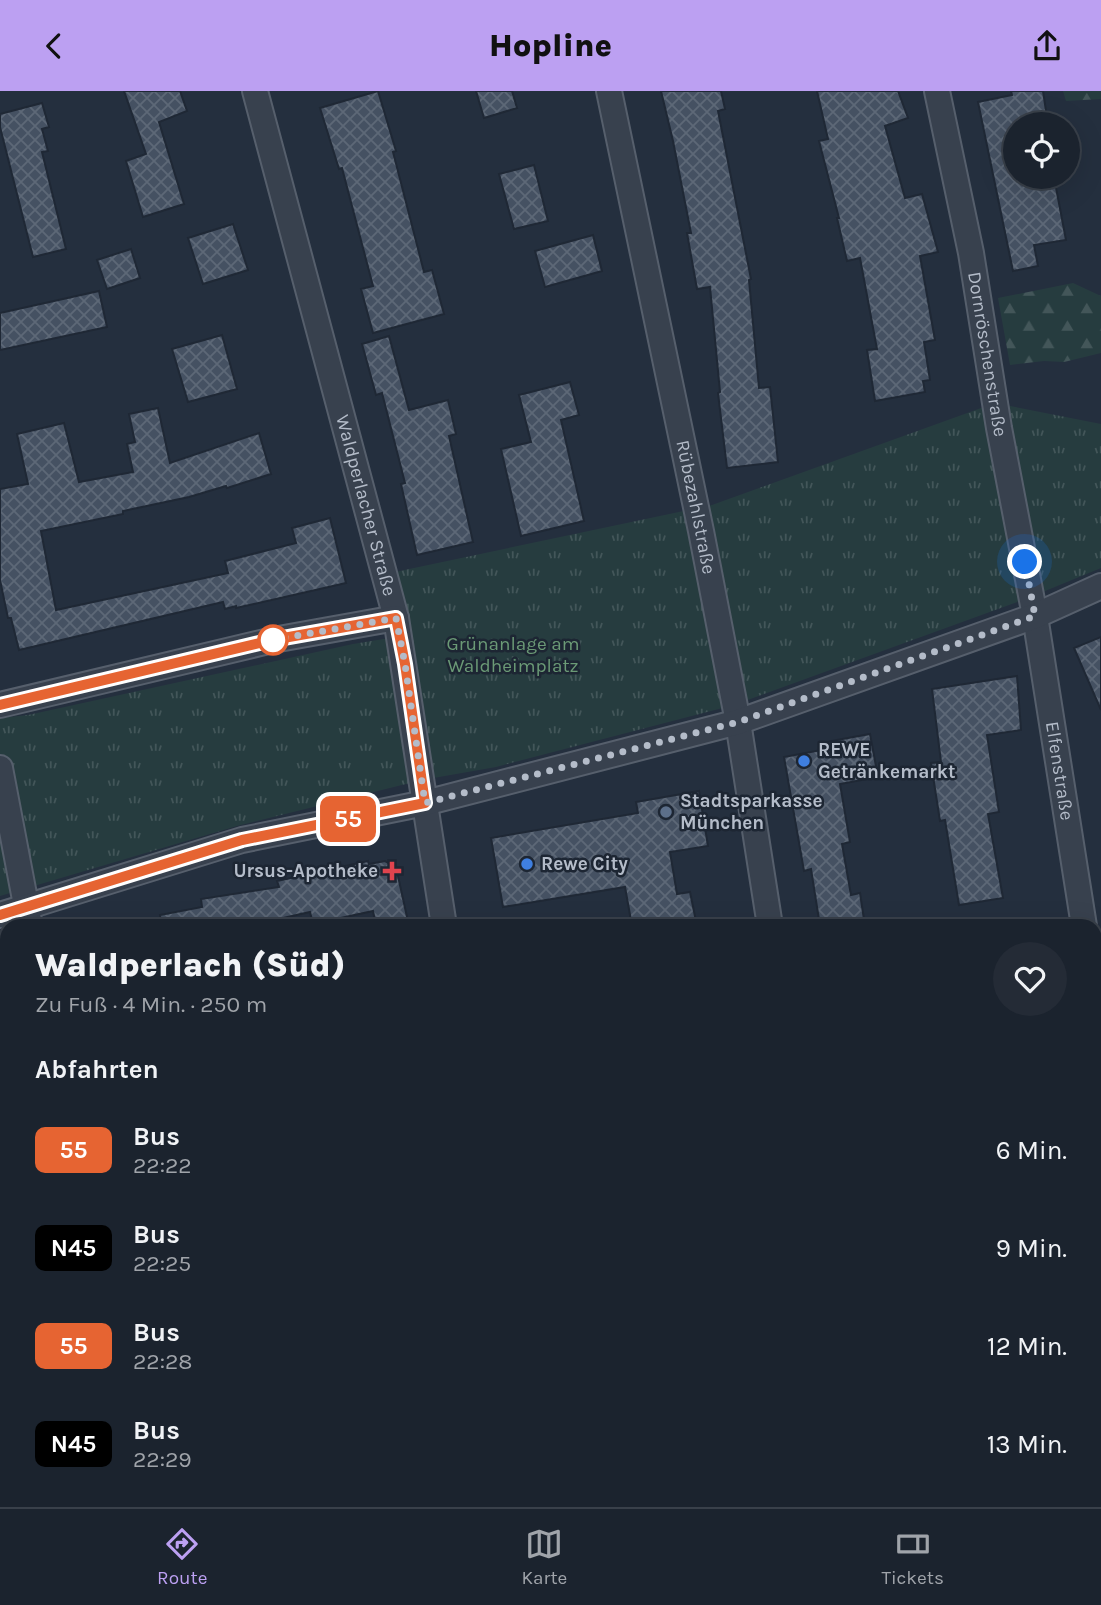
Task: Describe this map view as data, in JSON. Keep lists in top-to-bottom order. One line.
{"streets":{"street":["Dornröschenstraße","Waldperlacher Straße","Rübezahlstraße","Elfenstraße"]},"crossings":[["Dornröschenstraße","Elfenstraße"]],"parks":["Grünanlage am Waldheimplatz"],"places":{"other":["REWE Getränkemarkt","Stadtsparkasse München","Rewe City"],"health":["Ursus-Apotheke"]},"lines":["bus line 55"],"page":{"header":"Hopline","on_map":"55","heading":[["Waldperlach (Süd)","Zu Fuß · 4 Min. · 250 m"],"Abfahrten"],"list":[{"mark":"55","name":"Bus","note":"22:22","value":"6 Min."},{"mark":"N45","name":"Bus","note":"22:25","value":"9 Min."},{"mark":"55","name":"Bus","note":"22:28","value":"12 Min."},{"mark":"N45","name":"Bus","note":"22:29","value":"13 Min."}],"tabs":["Route","Karte","Tickets"]}}
